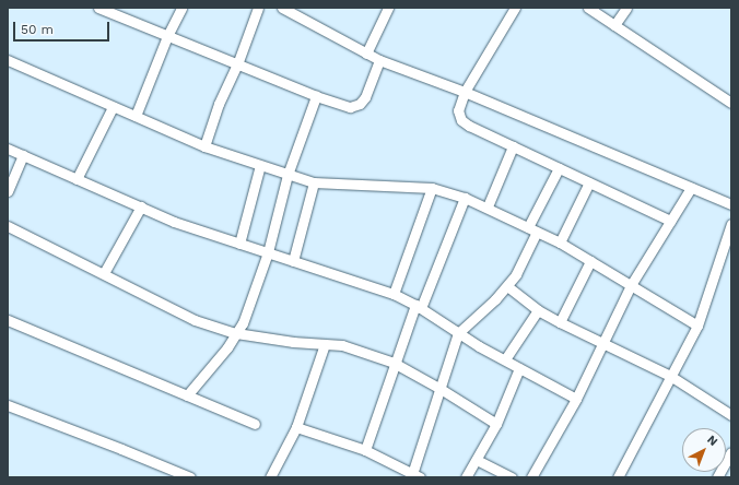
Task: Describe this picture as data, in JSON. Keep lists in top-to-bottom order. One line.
{"scale_bar":"50 m","north":"top right"}
